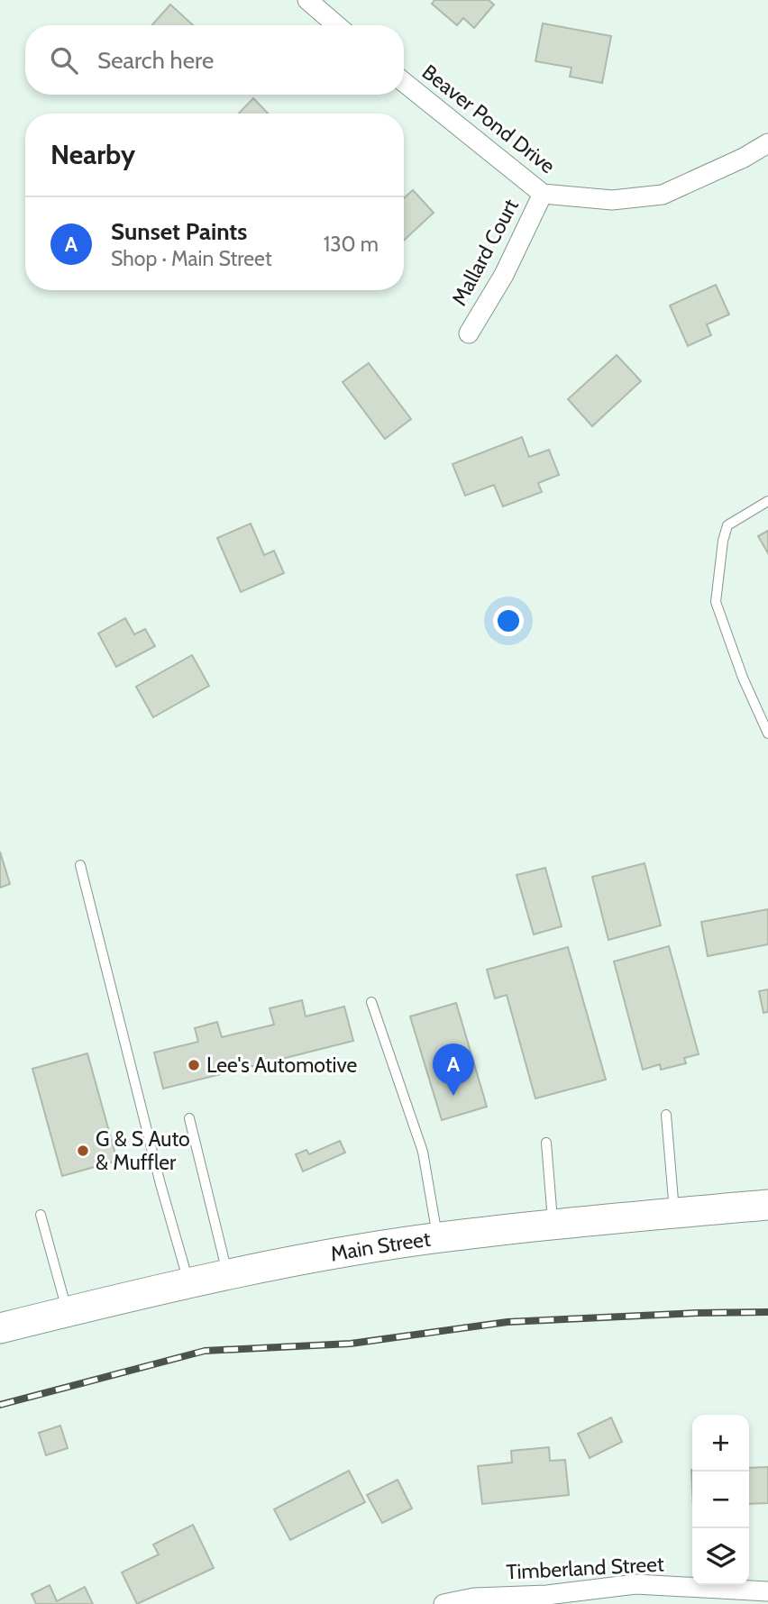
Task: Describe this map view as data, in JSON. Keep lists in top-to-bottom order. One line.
{"streets":{"main road":["Main Street"],"street":["Beaver Pond Drive","Mallard Court","Timberland Street"]},"crossings":[["Beaver Pond Drive","Mallard Court"]],"places":["Lee's Automotive","G & S Auto & Muffler"],"page":{"search":"Search here","heading":"Nearby","list":[{"mark":"A","name":"Sunset Paints","note":"Shop · Main Street","value":"130 m"}],"pins":"A","map_buttons":["+","−"]}}
